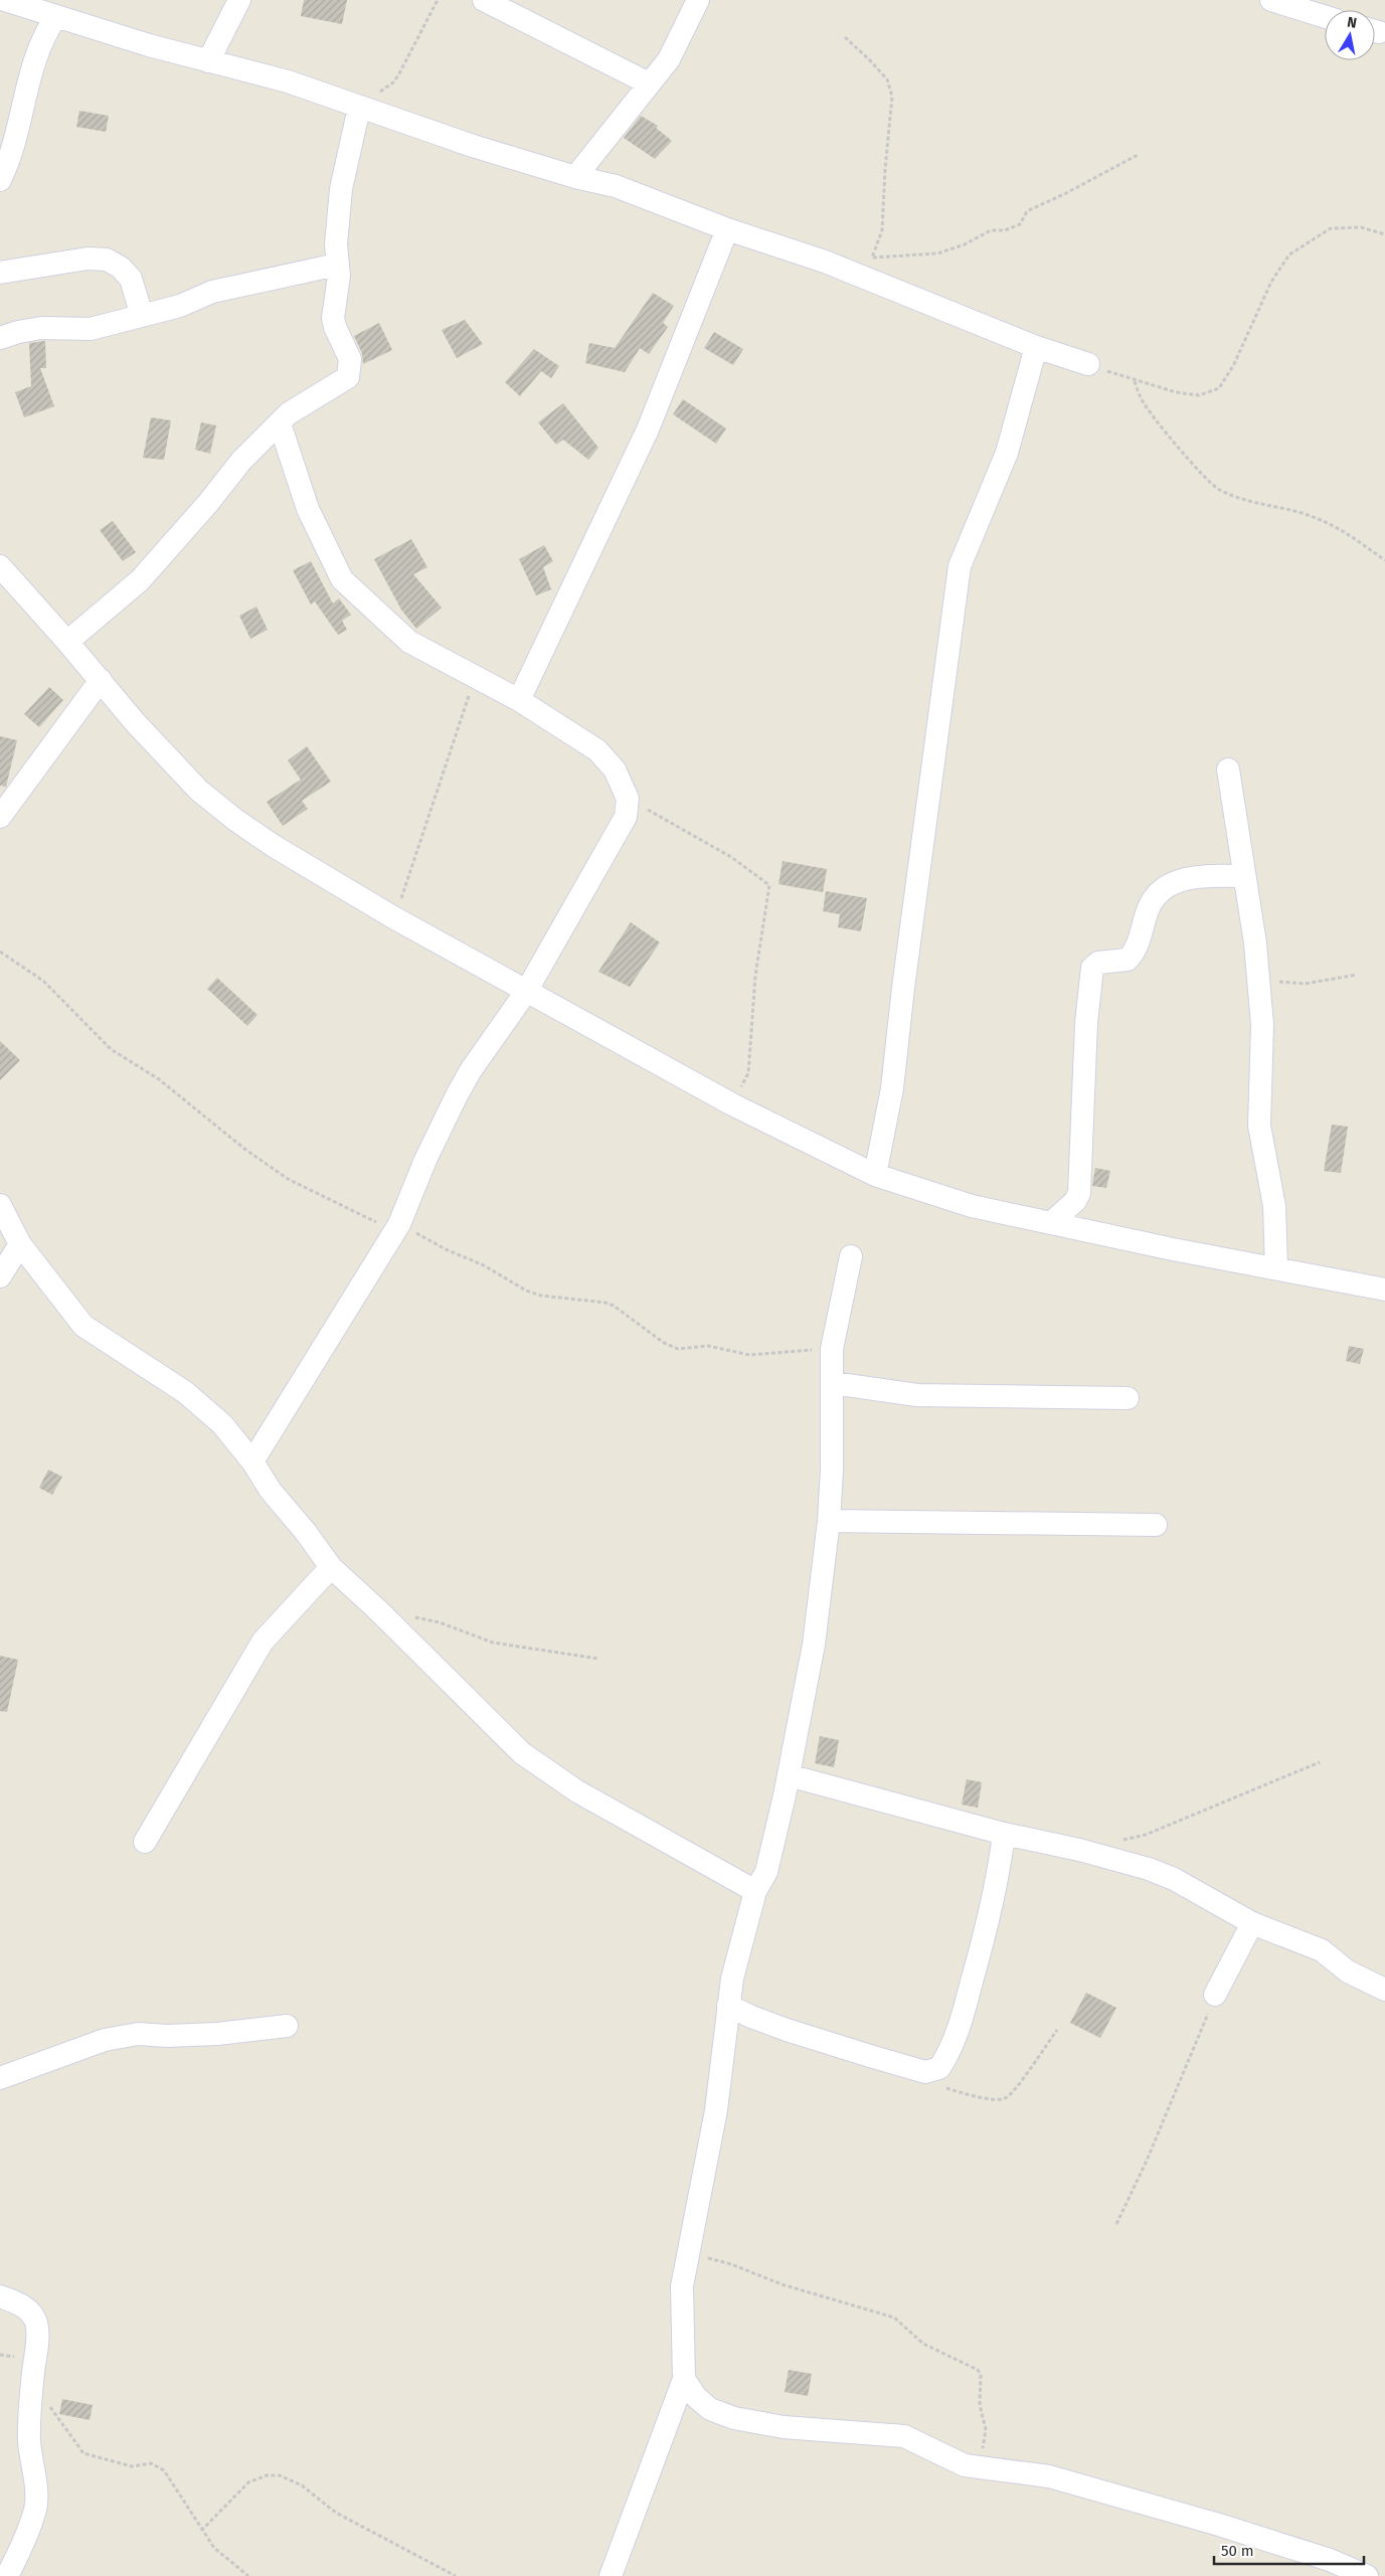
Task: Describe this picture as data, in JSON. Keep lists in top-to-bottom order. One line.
{"scale_bar":"50 m","north":"top"}
